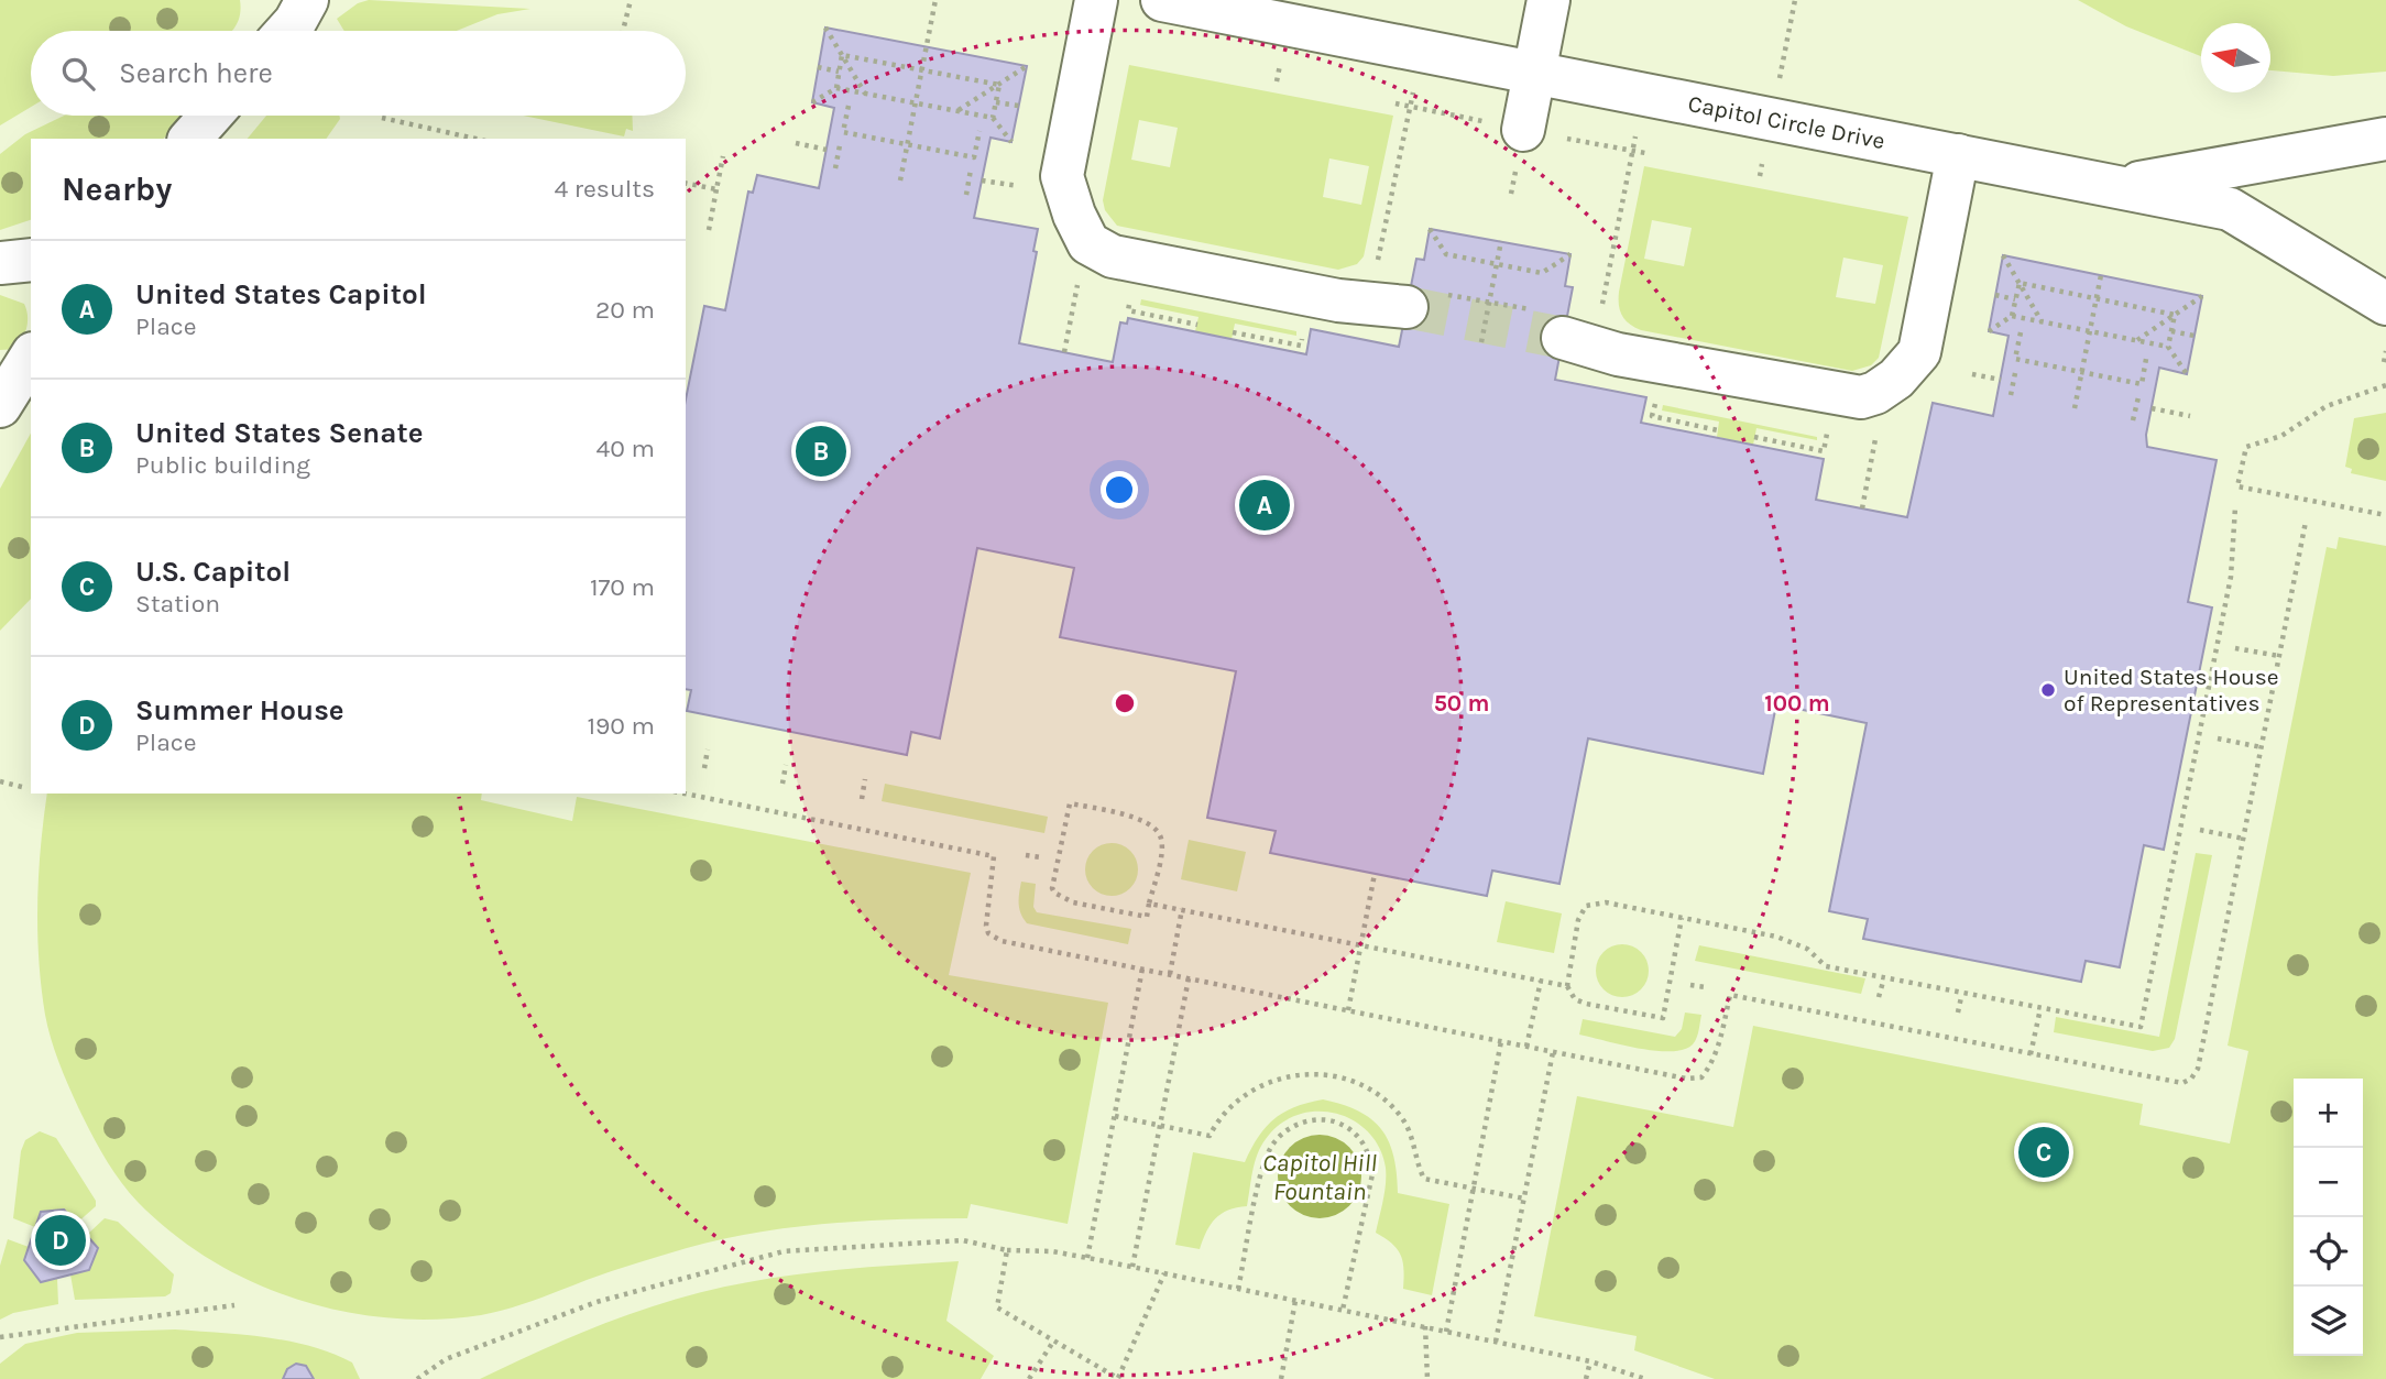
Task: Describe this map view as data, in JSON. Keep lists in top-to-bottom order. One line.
{"streets":{"street":["Capitol Circle Drive"]},"water":["Capitol Hill Fountain"],"places":["United States House of Representatives"],"north":"left","page":{"search":"Search here","heading":["Nearby","4 results"],"list":[{"mark":"A","name":"United States Capitol","note":"Place","value":"20 m"},{"mark":"B","name":"United States Senate","note":"Public building","value":"40 m"},{"mark":"C","name":"U.S. Capitol","note":"Station","value":"170 m"},{"mark":"D","name":"Summer House","note":"Place","value":"190 m"}],"pins":["B","A","C","D"],"map_buttons":["+","−"]},"rings":["50 m","100 m"]}
